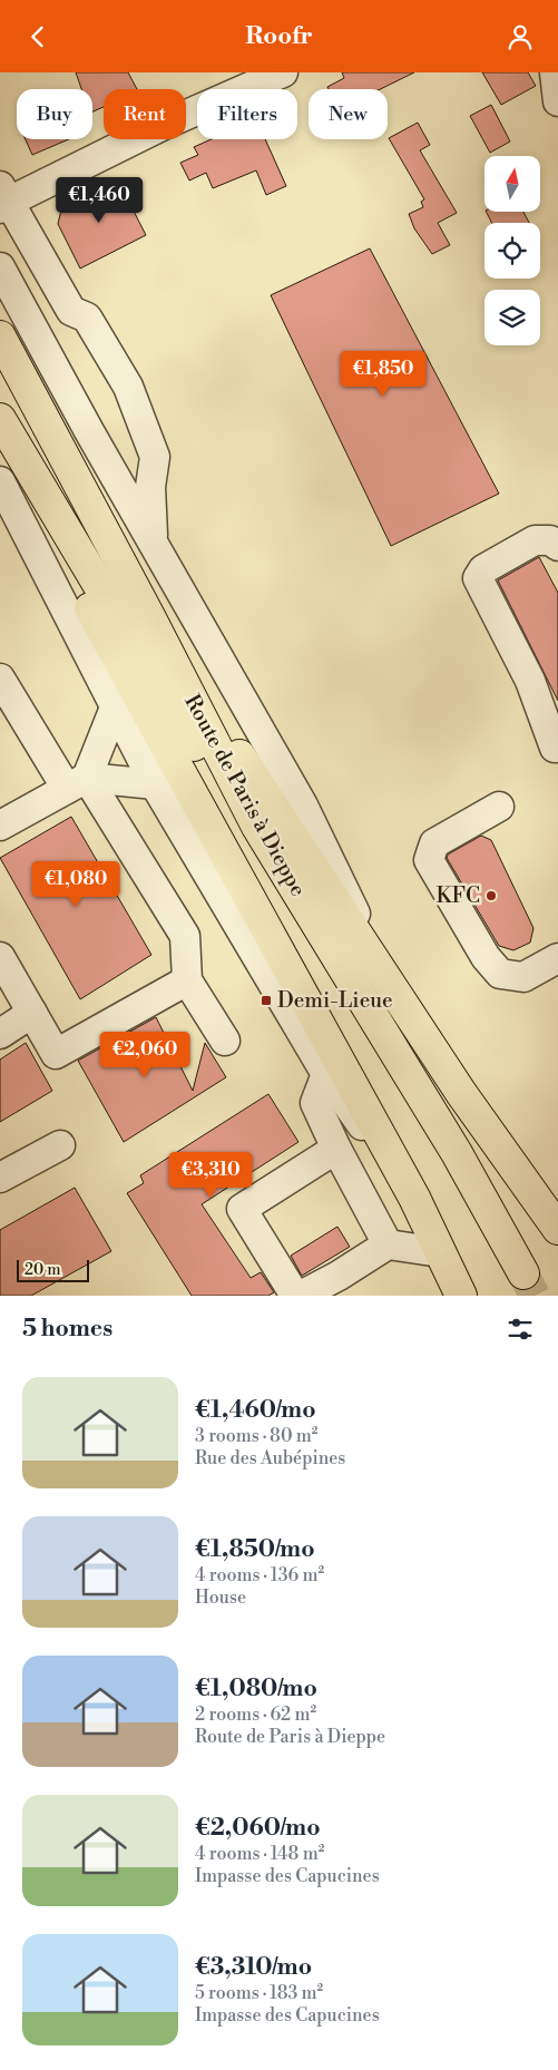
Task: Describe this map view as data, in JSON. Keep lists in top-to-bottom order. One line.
{"streets":{"main road":["Route de Paris à Dieppe"]},"places":{"other":["KFC"],"transit":["Demi-Lieue"]},"scale_bar":"20 m","north":"top","page":{"header":"Roofr","chip":["Buy","Rent","Filters","New"],"price":["€1,460","€1,850","€1,080","€2,060","€3,310"],"scale":"20 m","heading":"5 homes","list":[{"name":"€1,460/mo","note":"3 rooms · 80 m² · Rue des Aubépines"},{"name":"€1,850/mo","note":"4 rooms · 136 m² · House"},{"name":"€1,080/mo","note":"2 rooms · 62 m² · Route de Paris à Dieppe"},{"name":"€2,060/mo","note":"4 rooms · 148 m² · Impasse des Capucines"},{"name":"€3,310/mo","note":"5 rooms · 183 m² · Impasse des Capucines"}]}}
